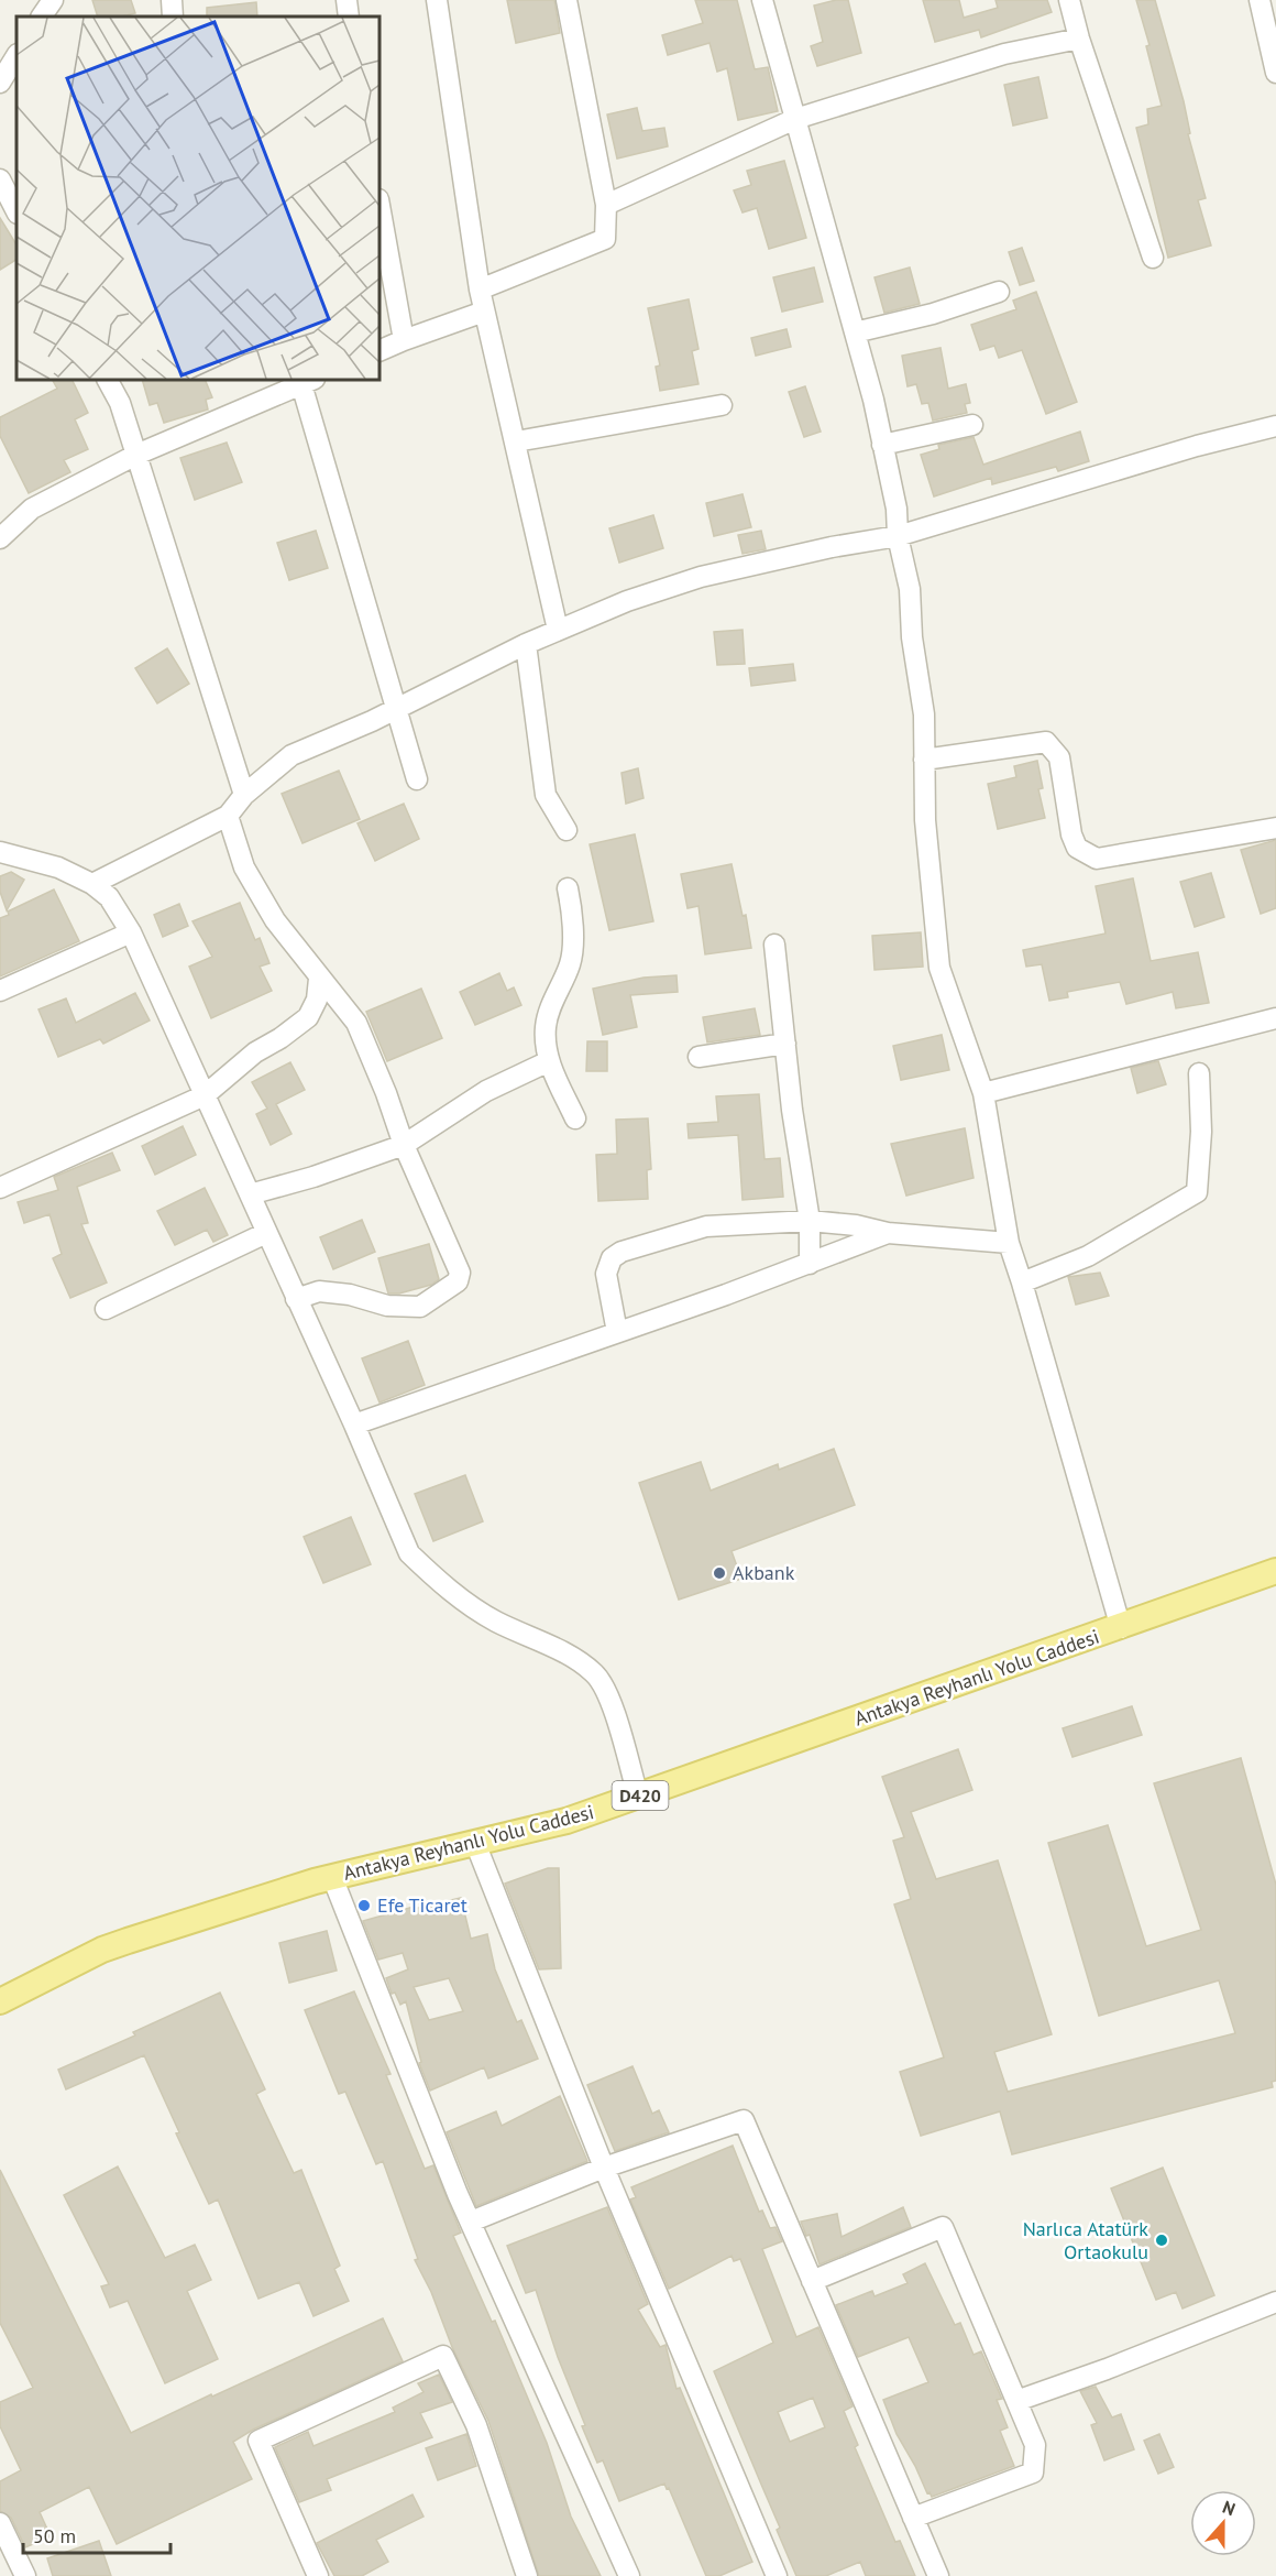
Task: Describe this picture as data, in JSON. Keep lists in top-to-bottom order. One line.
{"streets":{"main road":["Antakya Reyhanlı Yolu Caddesi","D420"]},"places":["Akbank","Efe Ticaret","Narlıca Atatürk Ortaokulu"],"scale_bar":"50 m","north":"top"}
